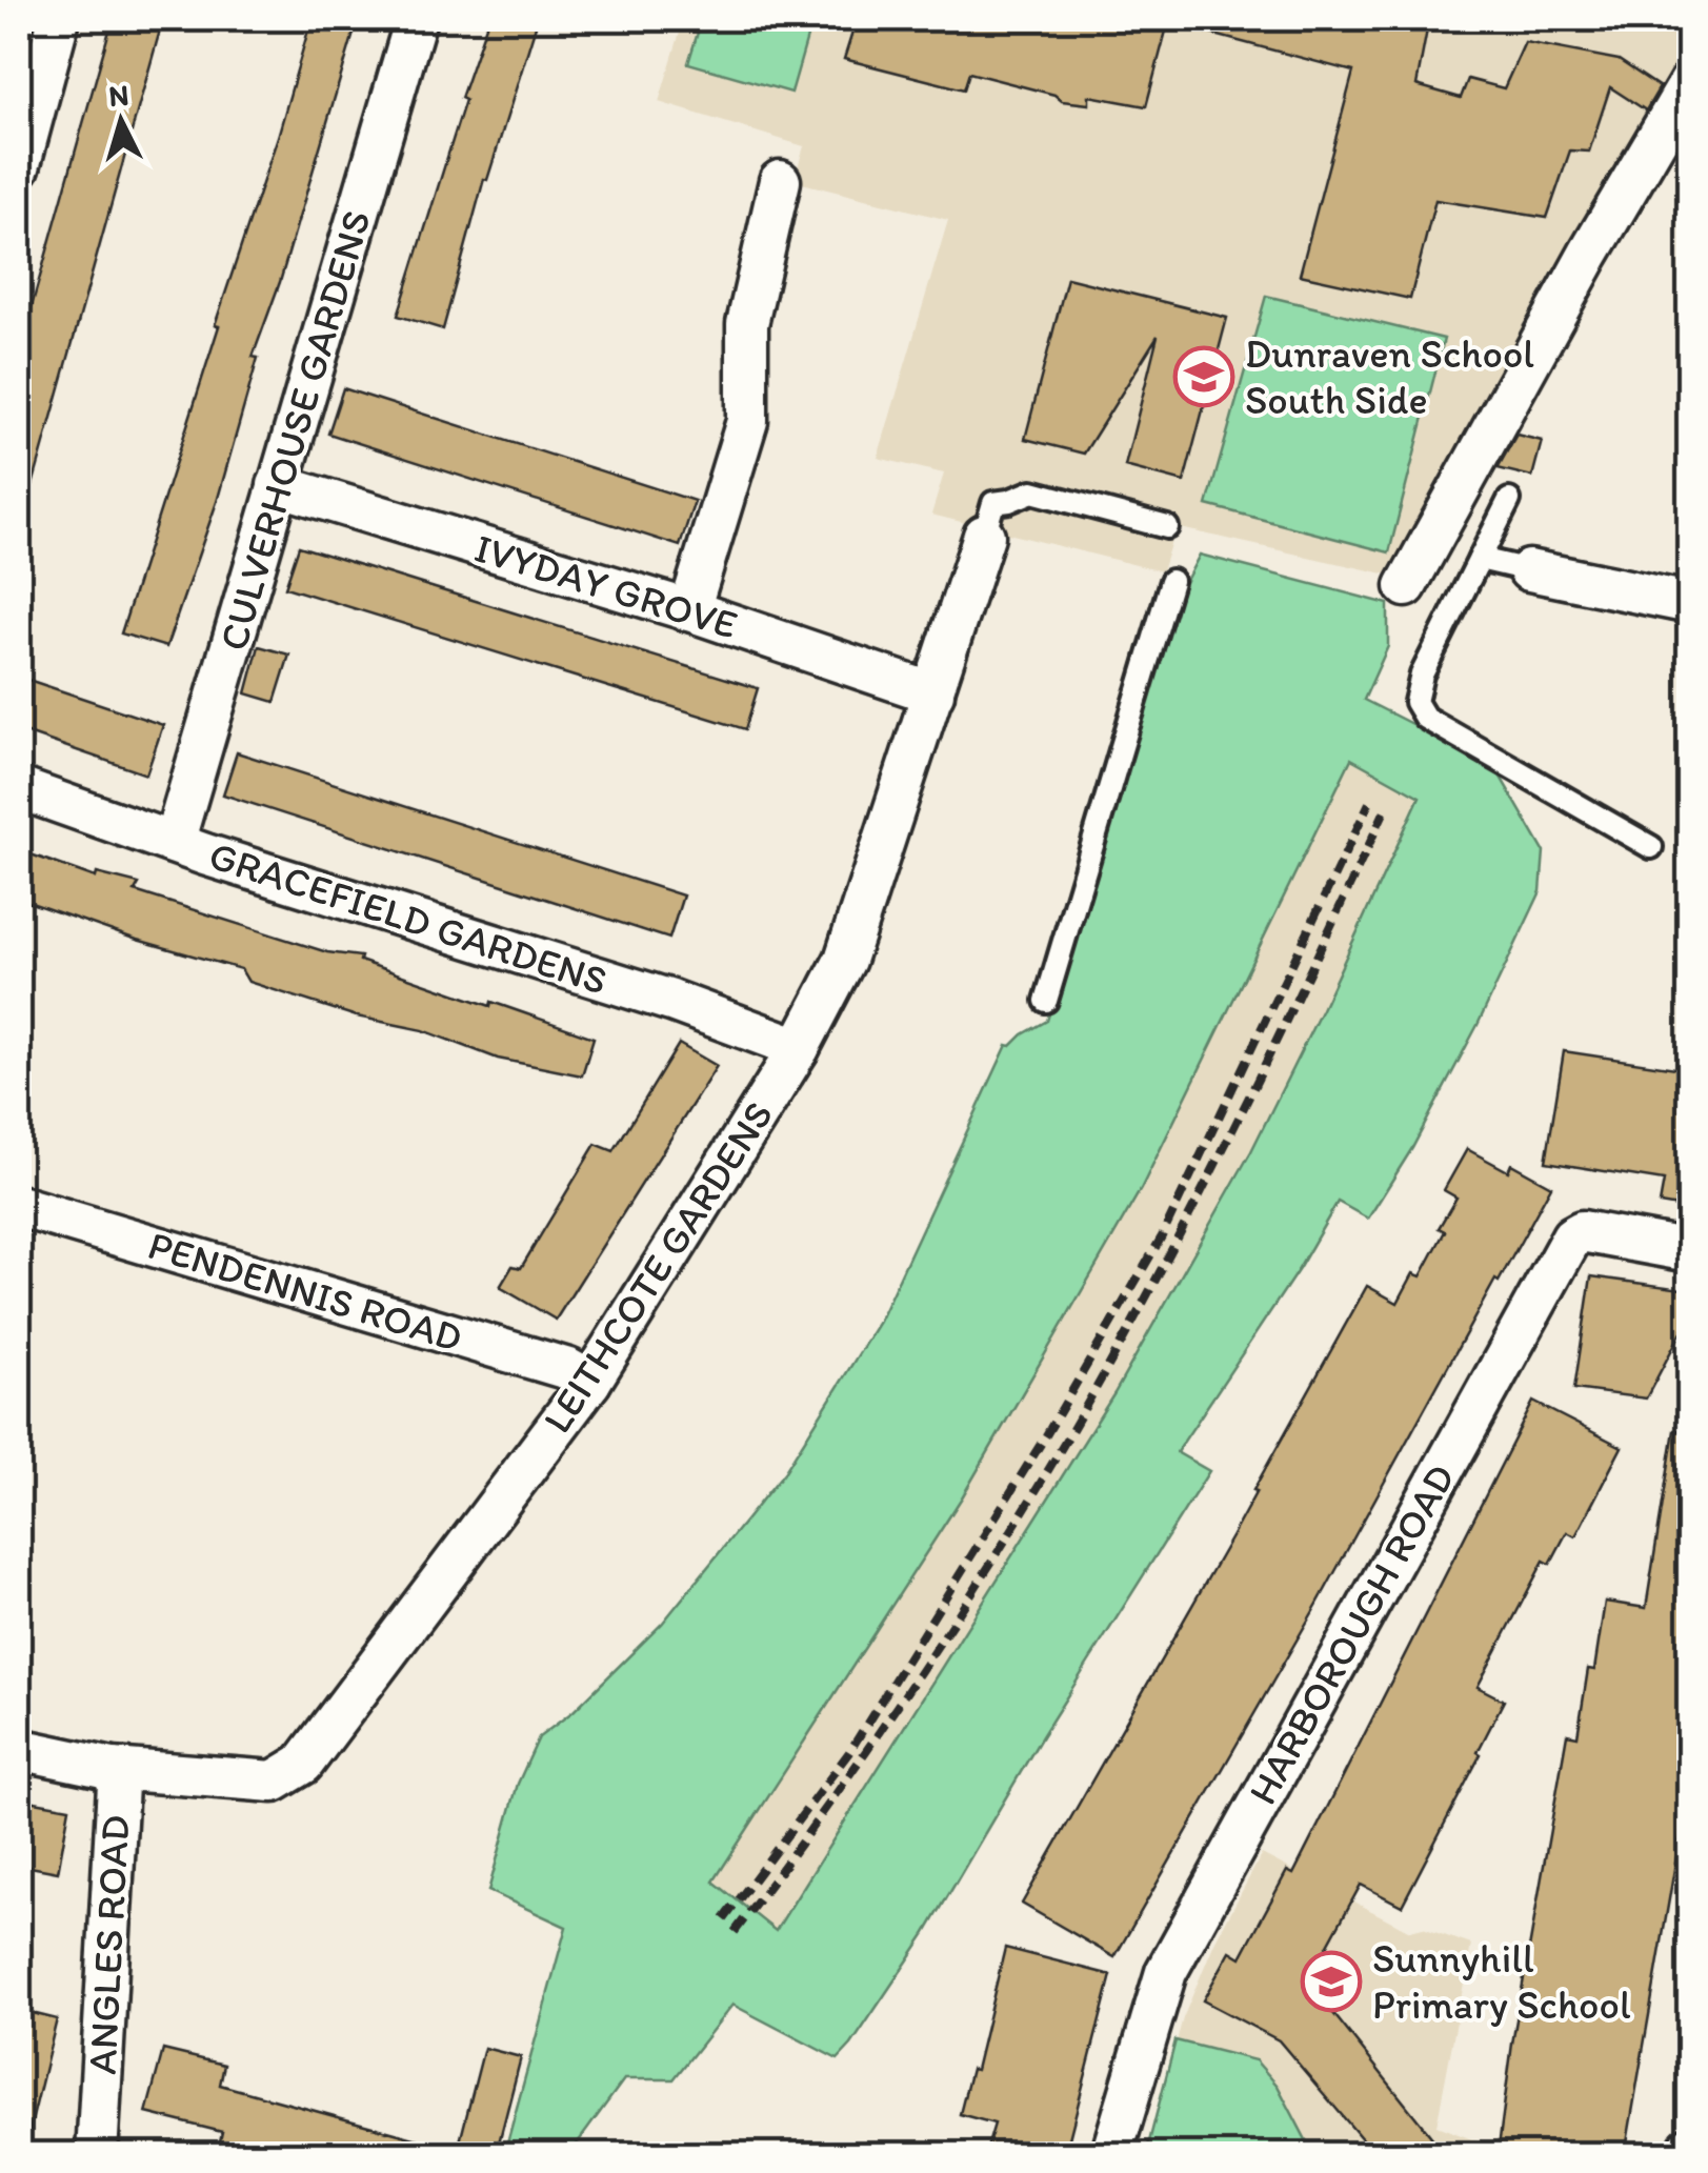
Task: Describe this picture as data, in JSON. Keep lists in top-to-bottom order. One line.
{"streets":{"street":["CULVERHOUSE GARDENS","IVYDAY GROVE","GRACEFIELD GARDENS","LEITHCOTE GARDENS","PENDENNIS ROAD","HARBOROUGH ROAD","ANGLES ROAD"]},"crossings":[["CULVERHOUSE GARDENS","IVYDAY GROVE"],["CULVERHOUSE GARDENS","GRACEFIELD GARDENS"],["IVYDAY GROVE","LEITHCOTE GARDENS"],["GRACEFIELD GARDENS","LEITHCOTE GARDENS"],["LEITHCOTE GARDENS","PENDENNIS ROAD"],["LEITHCOTE GARDENS","ANGLES ROAD"]],"places":{"school or university":["Dunraven School South Side","Sunnyhill Primary School"]},"north":"top"}
